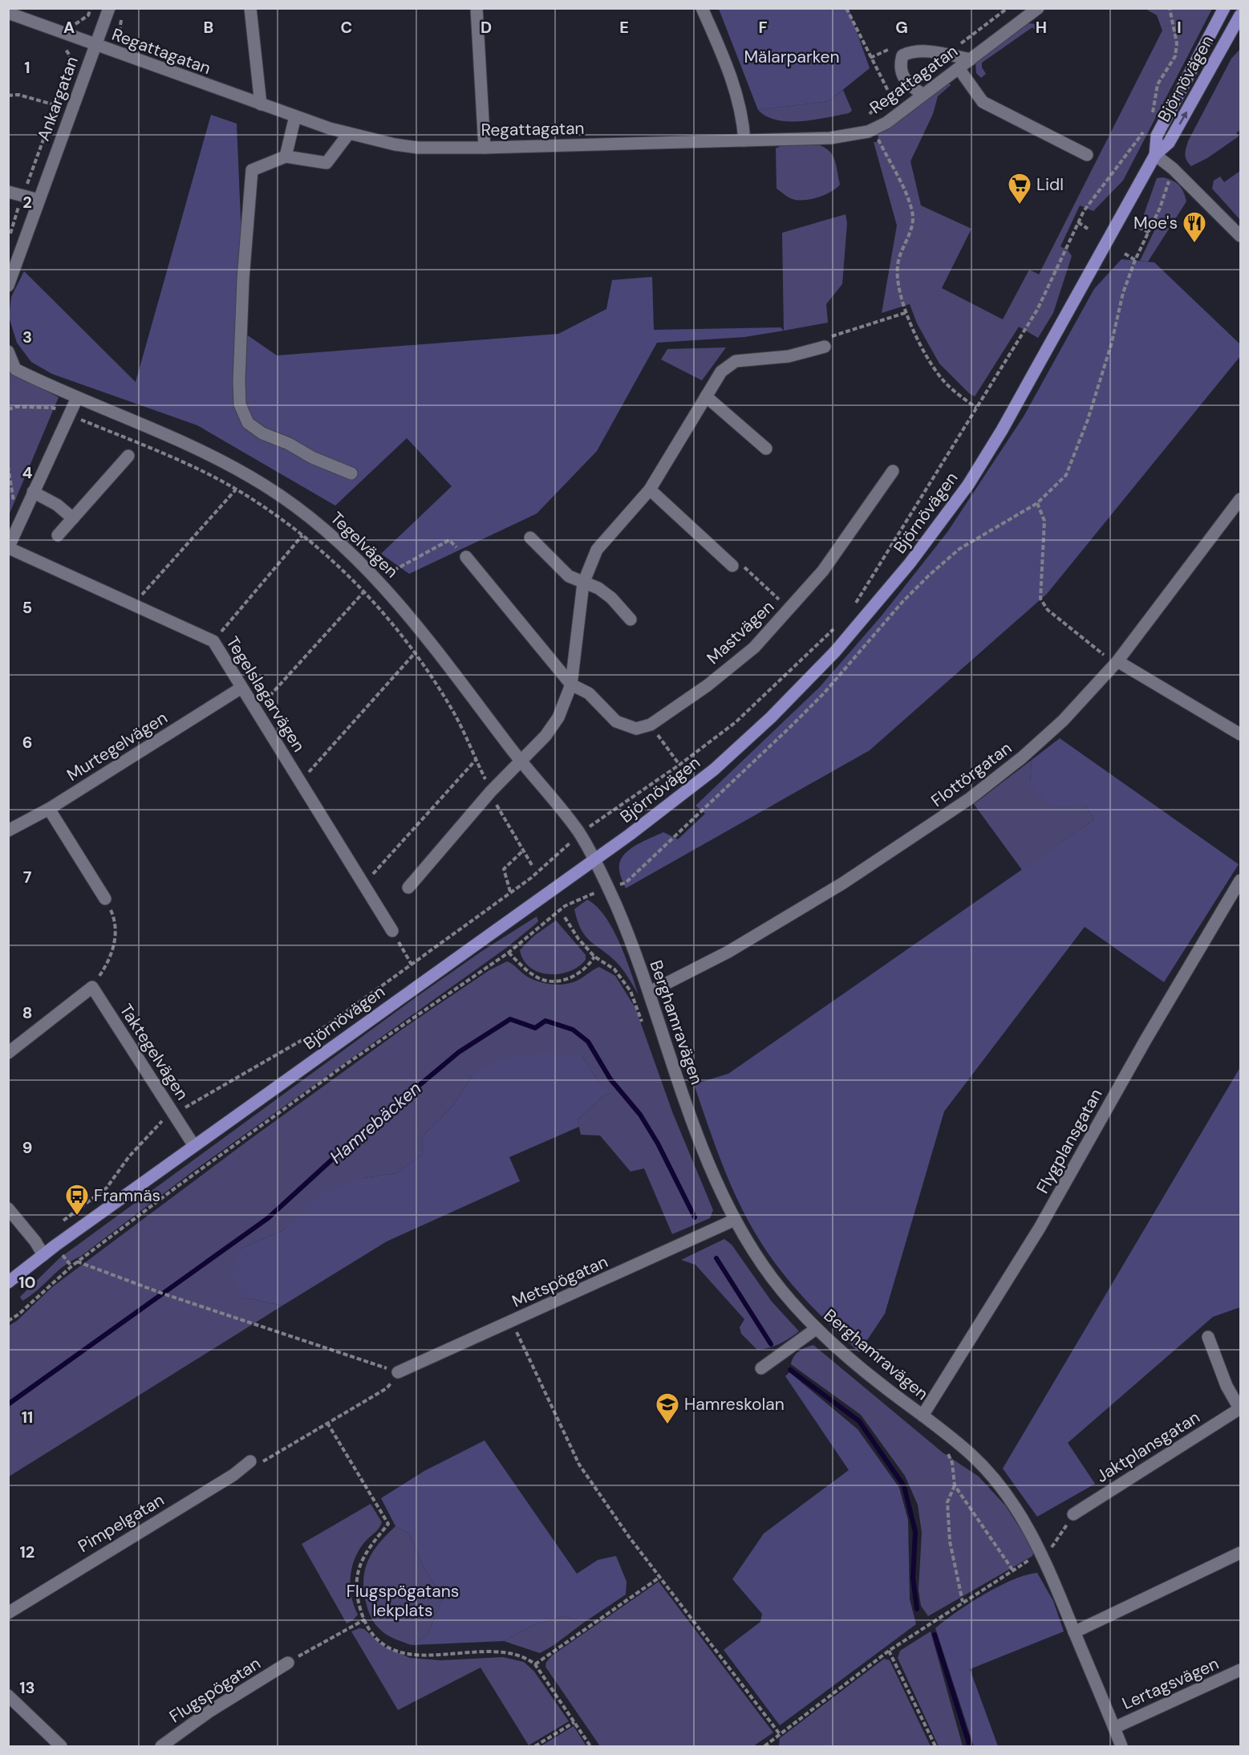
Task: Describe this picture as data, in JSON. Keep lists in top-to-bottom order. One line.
{"streets":{"main road":["Björnövägen"],"street":["Regattagatan","Ankargatan","Tegelvägen","Mastvägen","Tegelslagarvägen","Murtegelvägen","Flottörgatan","Berghamravägen","Taktegelvägen","Flygplansgatan","Metspögatan","Jaktplansgatan","Pimpelgatan","Lertagsvägen","Flugspögatan"]},"crossings":[["Regattagatan","Ankargatan"],["Björnövägen","Tegelvägen"],["Björnövägen","Berghamravägen"],["Björnövägen","Taktegelvägen"],["Tegelvägen","Tegelslagarvägen"],["Tegelvägen","Berghamravägen"],["Tegelslagarvägen","Murtegelvägen"],["Flottörgatan","Berghamravägen"],["Berghamravägen","Flygplansgatan"],["Berghamravägen","Metspögatan"],["Berghamravägen","Lertagsvägen"]],"water":["Hamrebäcken"],"parks":["Mälarparken","Flugspögatans lekplats"],"places":{"supermarket":["Lidl"],"restaurant":["Moe's"],"bus stop":["Framnäs"],"school or university":["Hamreskolan"]},"grid":{"columns":["A","B","C","D","E","F","G","H","I"],"rows":["1","2","3","4","5","6","7","8","9","10","11","12","13"]}}
